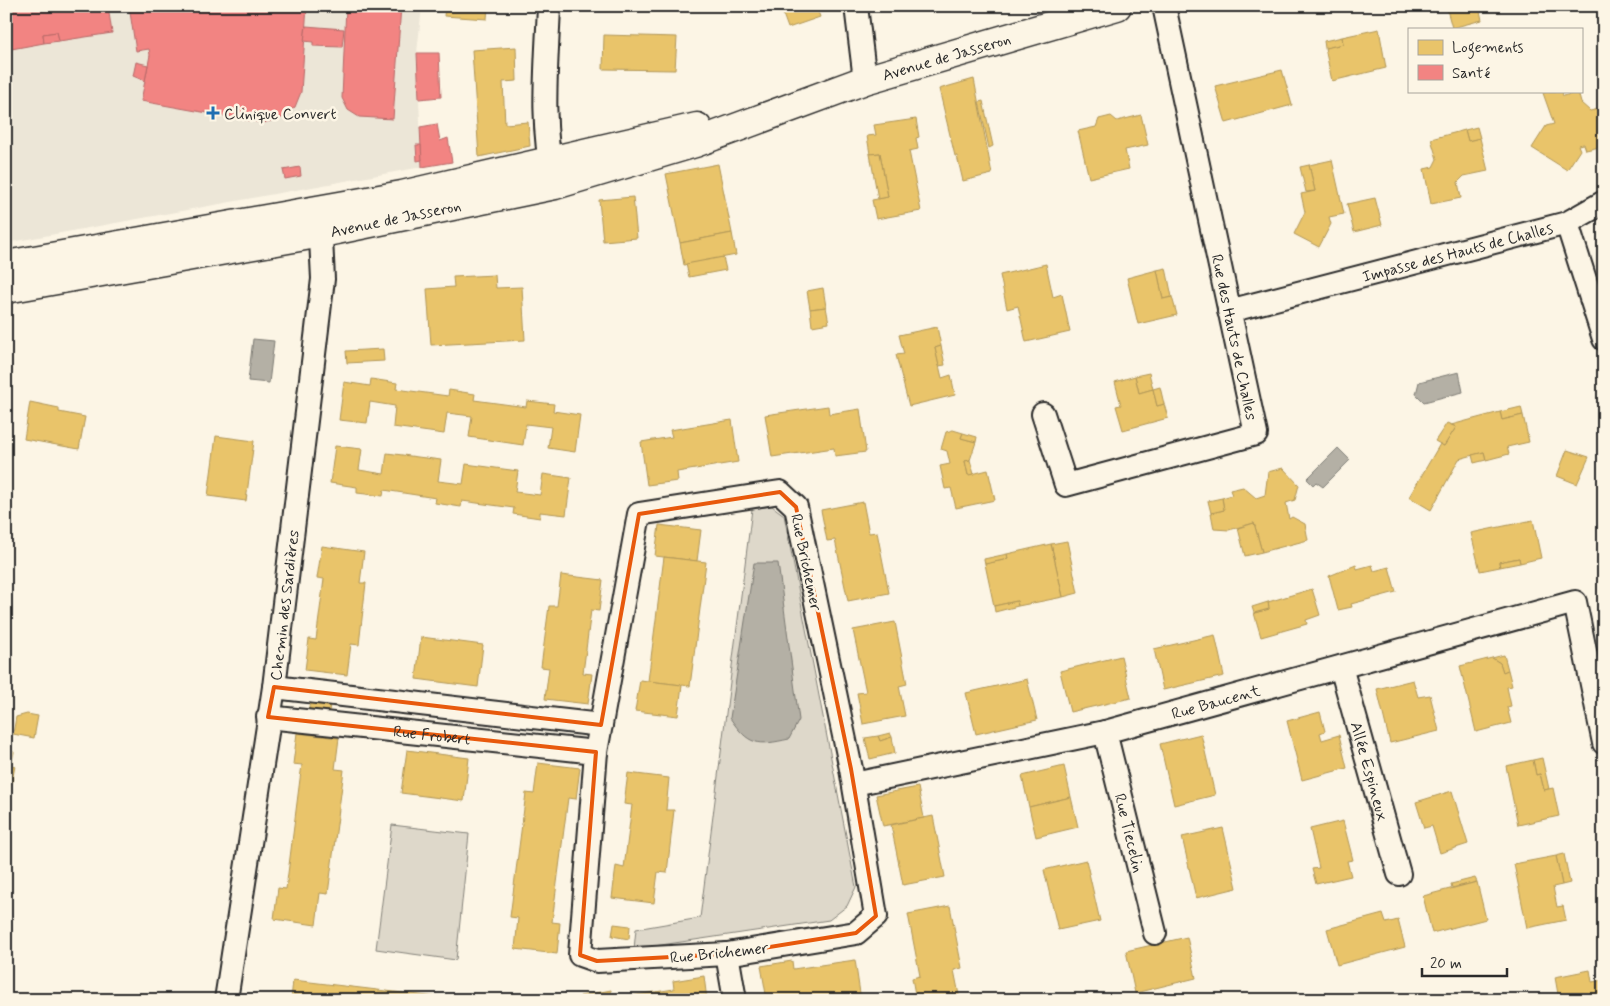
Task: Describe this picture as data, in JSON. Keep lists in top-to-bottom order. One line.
{"streets":{"main road":["Avenue de Jasseron"],"street":["Impasse des Hauts de Challes","Rue des Hauts de Challes","Rue Brichemer","Chemin des Sardières","Rue Baucent","Rue Frobert","Allée Espineux","Rue Tiecelin"]},"crossings":[["Avenue de Jasseron","Chemin des Sardières"],["Impasse des Hauts de Challes","Rue des Hauts de Challes"],["Rue Brichemer","Rue Baucent"],["Rue Brichemer","Rue Frobert"],["Chemin des Sardières","Rue Frobert"],["Rue Baucent","Allée Espineux"],["Rue Baucent","Rue Tiecelin"]],"places":{"health":["Clinique Convert"]},"legend":["Logements","Santé"],"scale_bar":"20 m"}
